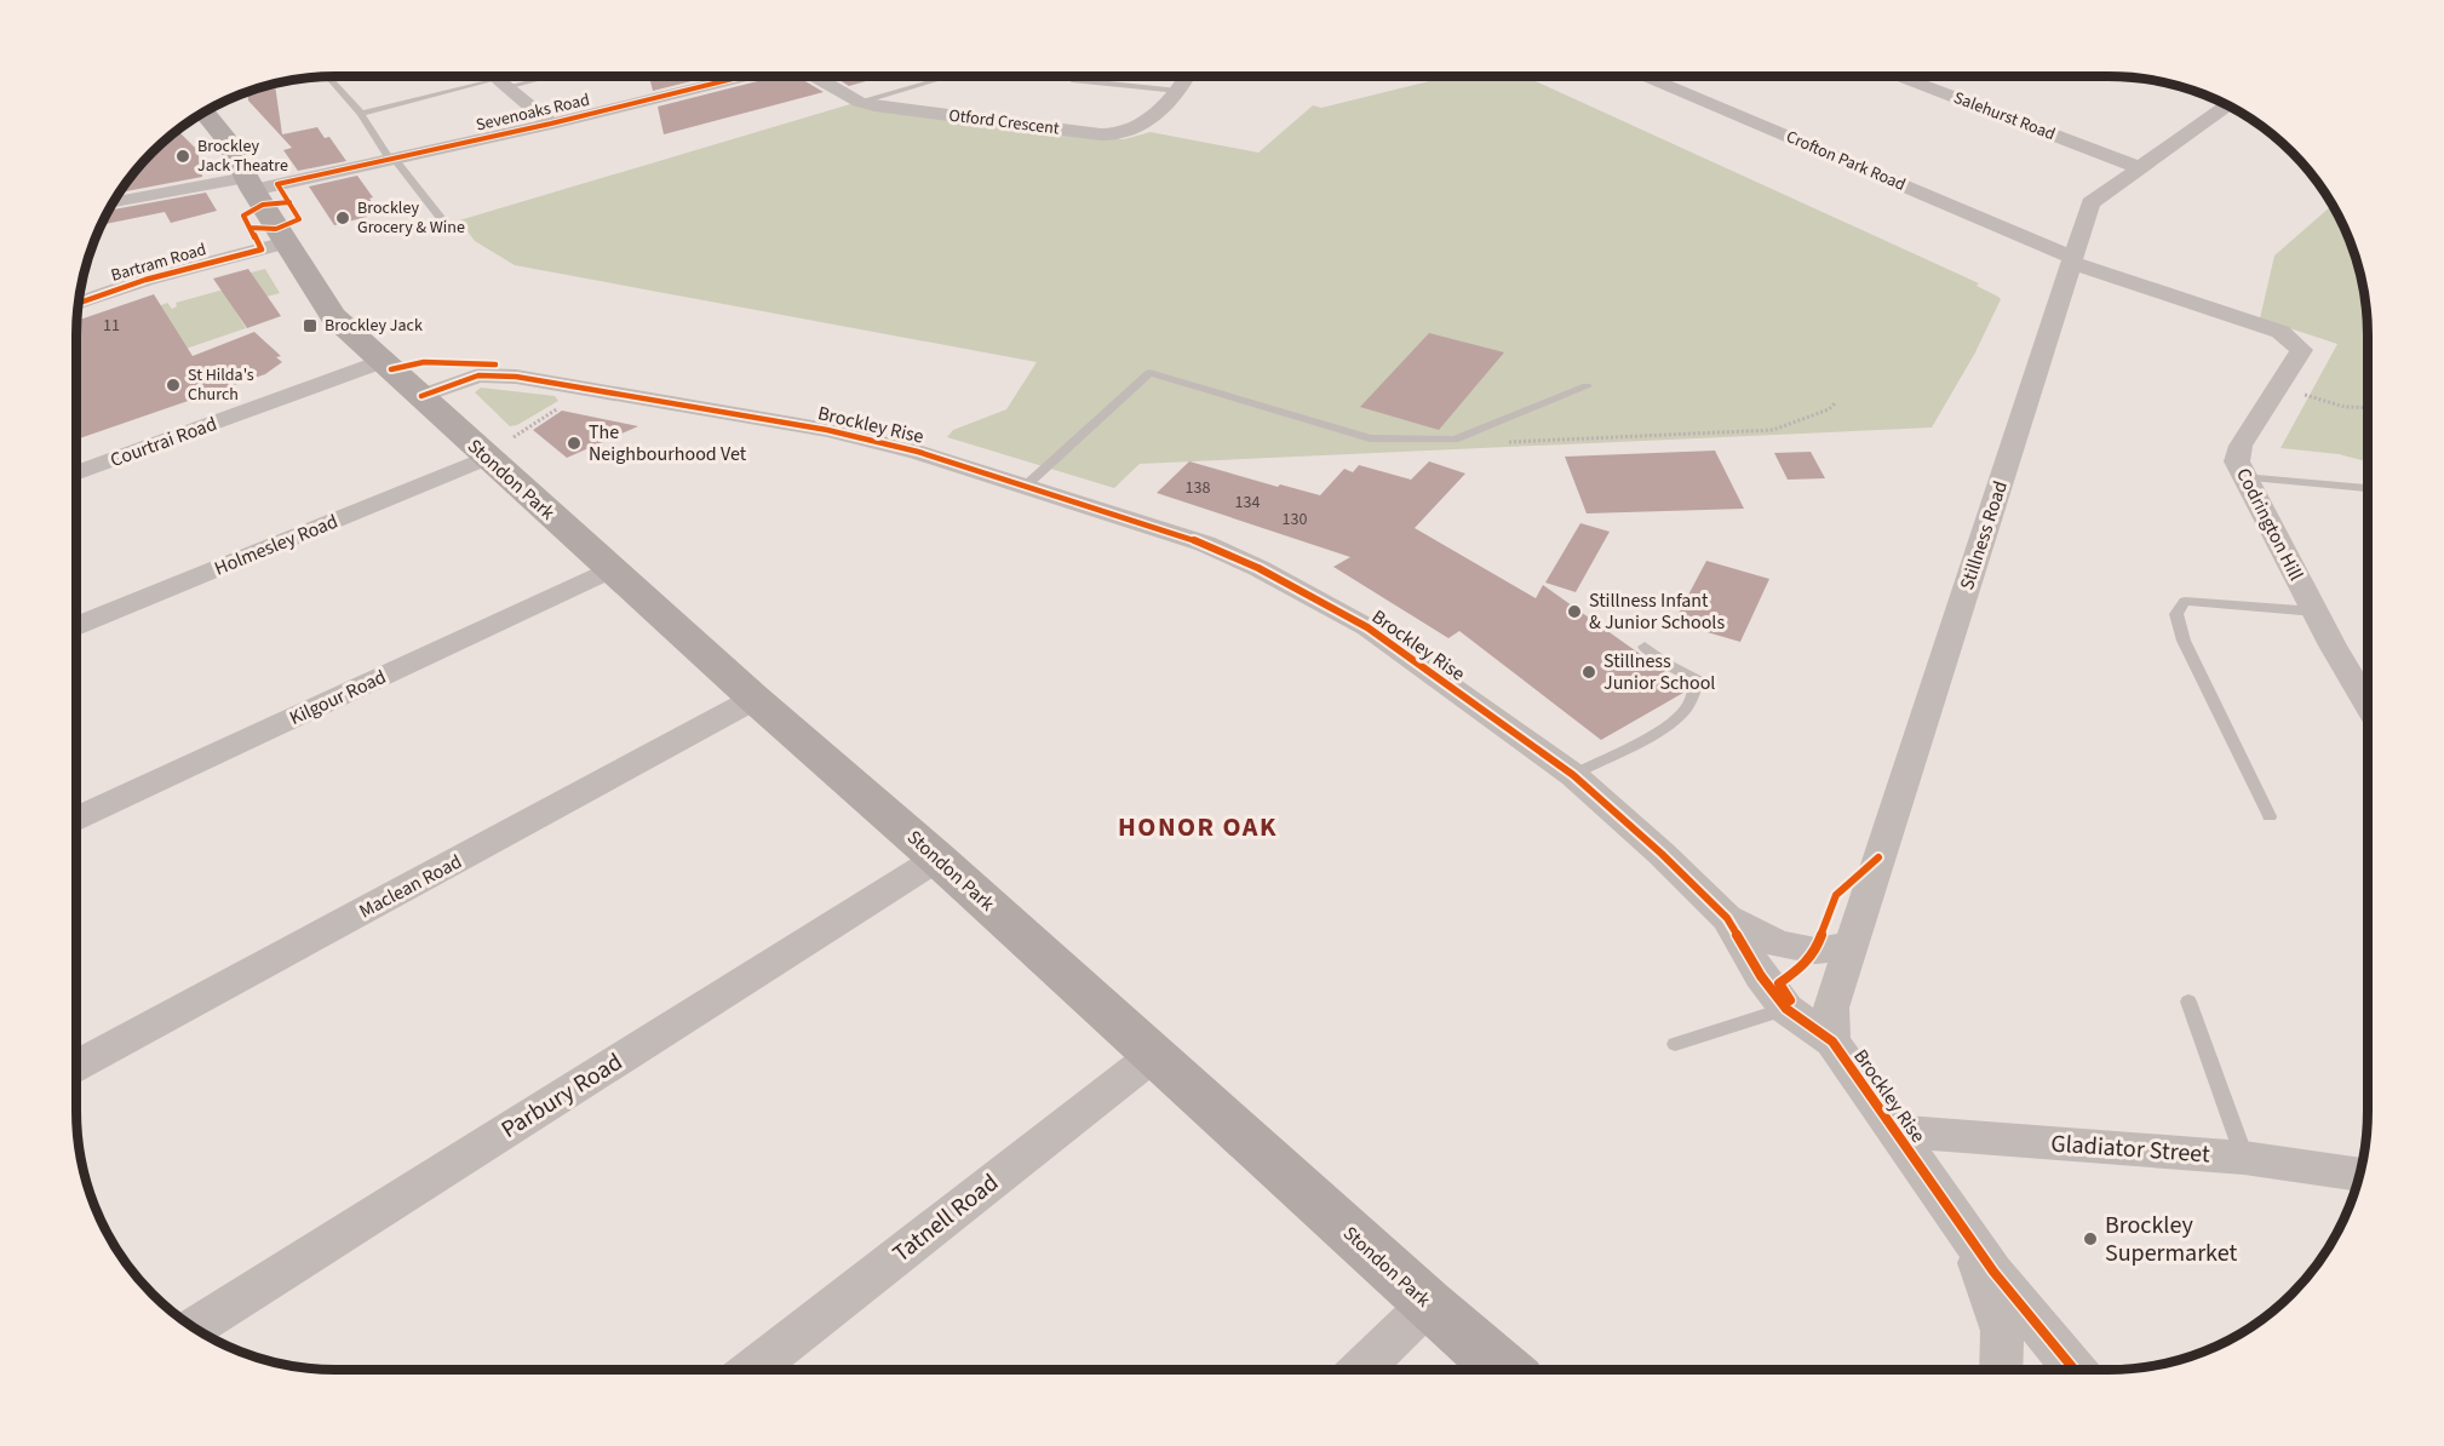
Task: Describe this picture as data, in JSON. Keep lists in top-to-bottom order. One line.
{"streets":{"main road":["Stondon Park"],"street":["Sevenoaks Road","Salehurst Road","Otford Crescent","Crofton Park Road","Bartram Road","Brockley Rise","Courtrai Road","Codrington Hill","Stillness Road","Holmesley Road","Kilgour Road","Maclean Road","Parbury Road","Gladiator Street","Tatnell Road"]},"crossings":[["Sevenoaks Road","Stondon Park"],["Salehurst Road","Stillness Road"],["Crofton Park Road","Codrington Hill"],["Crofton Park Road","Stillness Road"],["Bartram Road","Stondon Park"],["Brockley Rise","Stondon Park"],["Brockley Rise","Stillness Road"],["Brockley Rise","Gladiator Street"],["Courtrai Road","Stondon Park"],["Stondon Park","Holmesley Road"],["Stondon Park","Kilgour Road"],["Stondon Park","Maclean Road"],["Stondon Park","Parbury Road"],["Stondon Park","Tatnell Road"],["Codrington Hill","Stillness Road"]],"districts":["HONOR OAK"],"places":{"other":["Brockley Jack Theatre","Brockley Grocery & Wine","St Hilda's Church","The Neighbourhood Vet","Stillness Infant & Junior Schools","Stillness Junior School","Brockley Supermarket"],"transit":["Brockley Jack"]},"house_numbers":["11","138","134","130"]}
